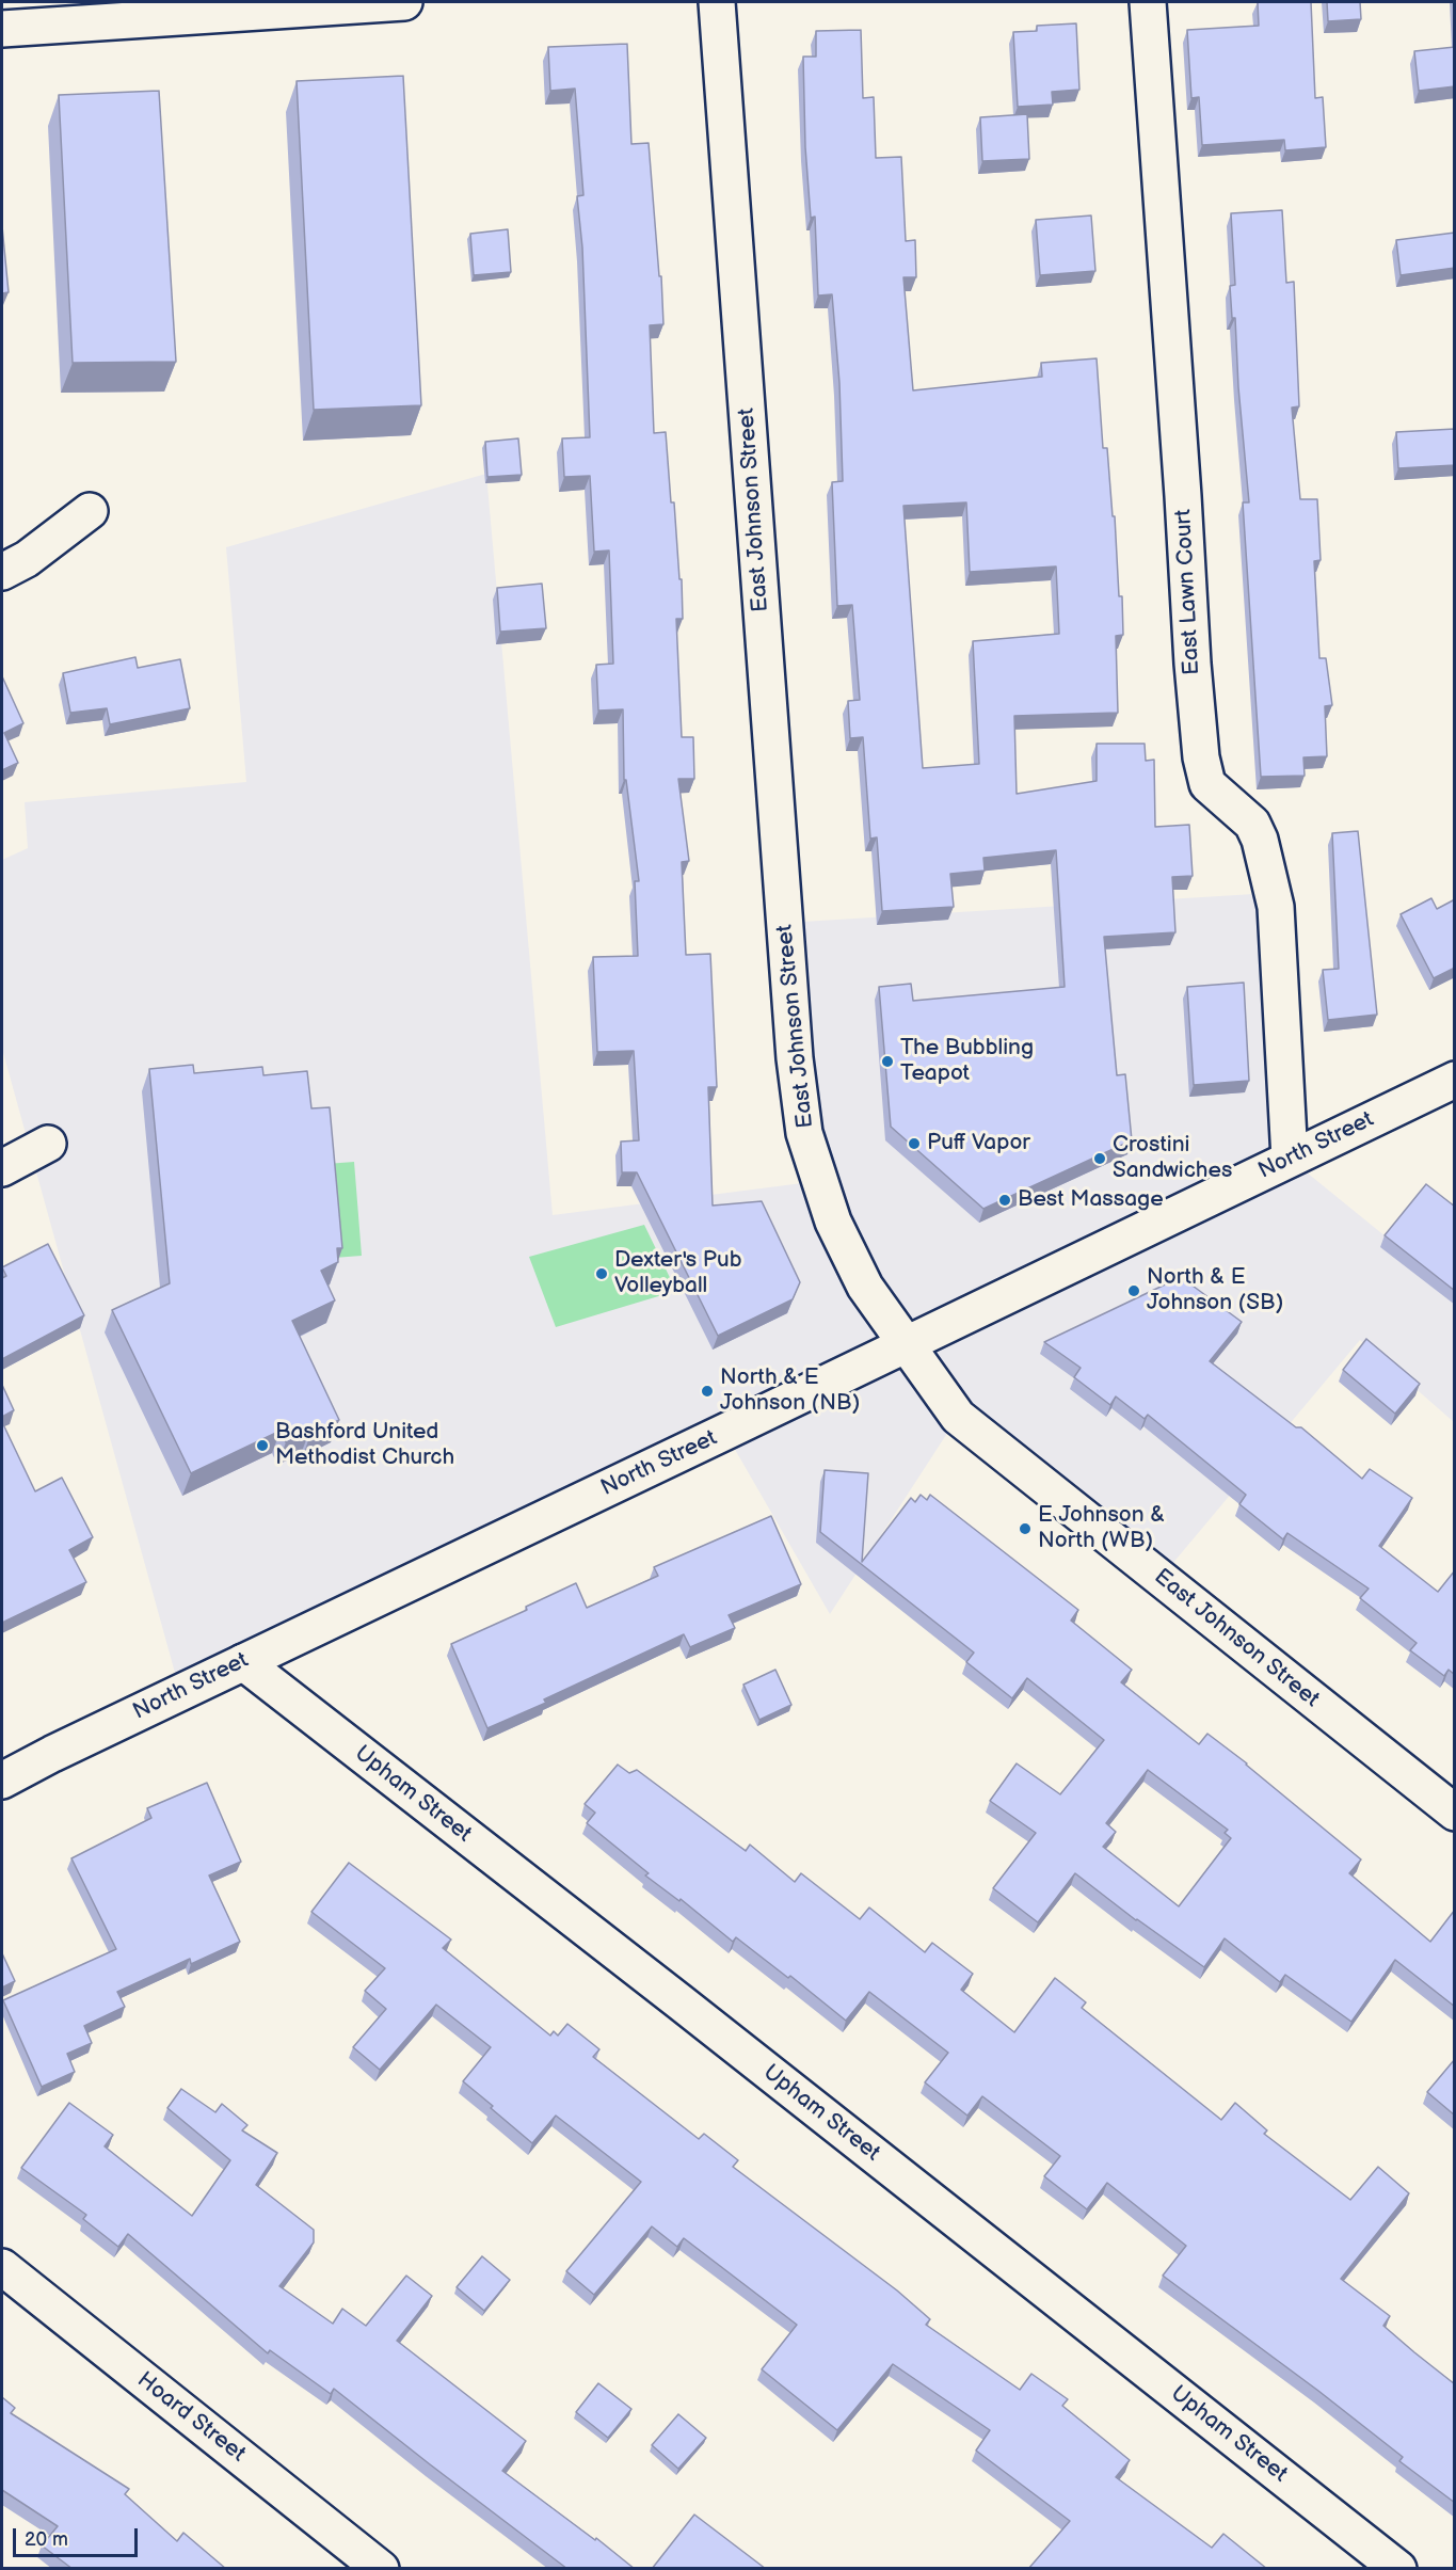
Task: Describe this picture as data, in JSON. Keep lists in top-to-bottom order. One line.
{"streets":{"street":["East Johnson Street","East Lawn Court","North Street","Upham Street","Hoard Street"]},"crossings":[["East Johnson Street","North Street"],["East Lawn Court","North Street"],["North Street","Upham Street"]],"places":["The Bubbling Teapot","Puff Vapor","Crostini Sandwiches","Best Massage","Dexter's Pub Volleyball","North & E Johnson (SB)","North & E Johnson (NB)","Bashford United Methodist Church","E Johnson & North (WB)"],"scale_bar":"20 m"}
